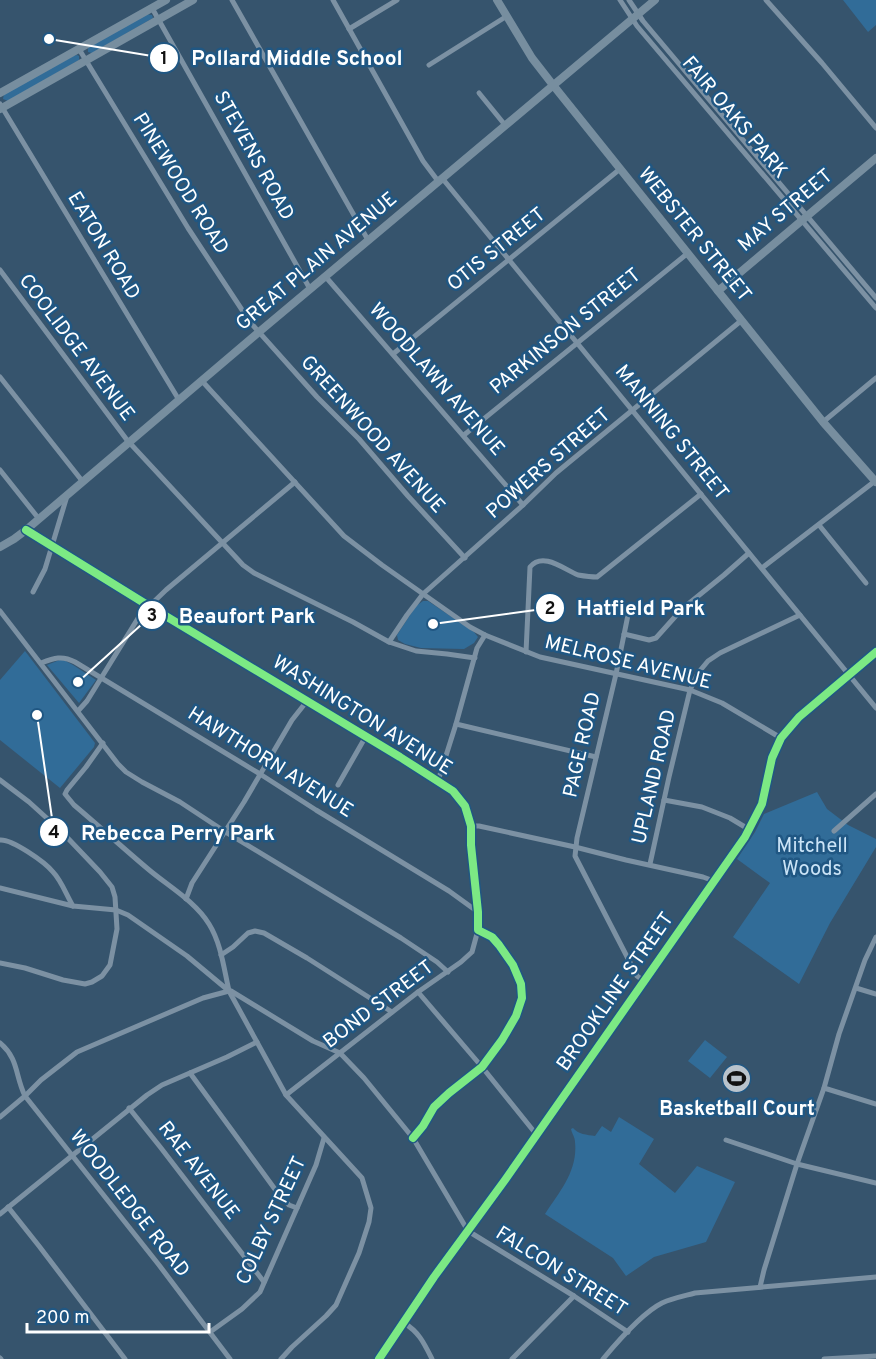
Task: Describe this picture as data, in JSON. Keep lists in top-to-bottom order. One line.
{"streets":{"street":["FAIR OAKS PARK","STEVENS ROAD","PINEWOOD ROAD","MAY STREET","WEBSTER STREET","EATON ROAD","OTIS STREET","GREAT PLAIN AVENUE","PARKINSON STREET","COOLIDGE AVENUE","WOODLAWN AVENUE","MANNING STREET","GREENWOOD AVENUE","POWERS STREET","MELROSE AVENUE","WASHINGTON AVENUE","PAGE ROAD","HAWTHORN AVENUE","UPLAND ROAD","BROOKLINE STREET","BOND STREET","RAE AVENUE","WOODLEDGE ROAD","COLBY STREET","FALCON STREET"]},"crossings":[["FAIR OAKS PARK","MAY STREET"],["FAIR OAKS PARK","GREAT PLAIN AVENUE"],["STEVENS ROAD","GREAT PLAIN AVENUE"],["PINEWOOD ROAD","GREAT PLAIN AVENUE"],["PINEWOOD ROAD","GREENWOOD AVENUE"],["MAY STREET","WEBSTER STREET"],["WEBSTER STREET","OTIS STREET"],["WEBSTER STREET","GREAT PLAIN AVENUE"],["WEBSTER STREET","PARKINSON STREET"],["WEBSTER STREET","POWERS STREET"],["EATON ROAD","GREAT PLAIN AVENUE"],["OTIS STREET","WOODLAWN AVENUE"],["OTIS STREET","MANNING STREET"],["GREAT PLAIN AVENUE","COOLIDGE AVENUE"],["GREAT PLAIN AVENUE","WOODLAWN AVENUE"],["GREAT PLAIN AVENUE","MANNING STREET"],["GREAT PLAIN AVENUE","GREENWOOD AVENUE"],["GREAT PLAIN AVENUE","MELROSE AVENUE"],["GREAT PLAIN AVENUE","WASHINGTON AVENUE"],["PARKINSON STREET","WOODLAWN AVENUE"],["PARKINSON STREET","MANNING STREET"],["COOLIDGE AVENUE","POWERS STREET"],["WOODLAWN AVENUE","POWERS STREET"],["MANNING STREET","POWERS STREET"],["MANNING STREET","UPLAND ROAD"],["MANNING STREET","BROOKLINE STREET"],["GREENWOOD AVENUE","POWERS STREET"],["POWERS STREET","MELROSE AVENUE"],["MELROSE AVENUE","PAGE ROAD"],["MELROSE AVENUE","UPLAND ROAD"],["MELROSE AVENUE","BROOKLINE STREET"],["WASHINGTON AVENUE","HAWTHORN AVENUE"],["WASHINGTON AVENUE","BOND STREET"],["BROOKLINE STREET","FALCON STREET"],["BOND STREET","FALCON STREET"],["RAE AVENUE","COLBY STREET"],["WOODLEDGE ROAD","COLBY STREET"]],"parks":["Mitchell Woods"],"places":{"other":["Pollard Middle School","Hatfield Park","Beaufort Park","Rebecca Perry Park"],"sports":["Basketball Court"]},"scale_bar":"200 m"}
